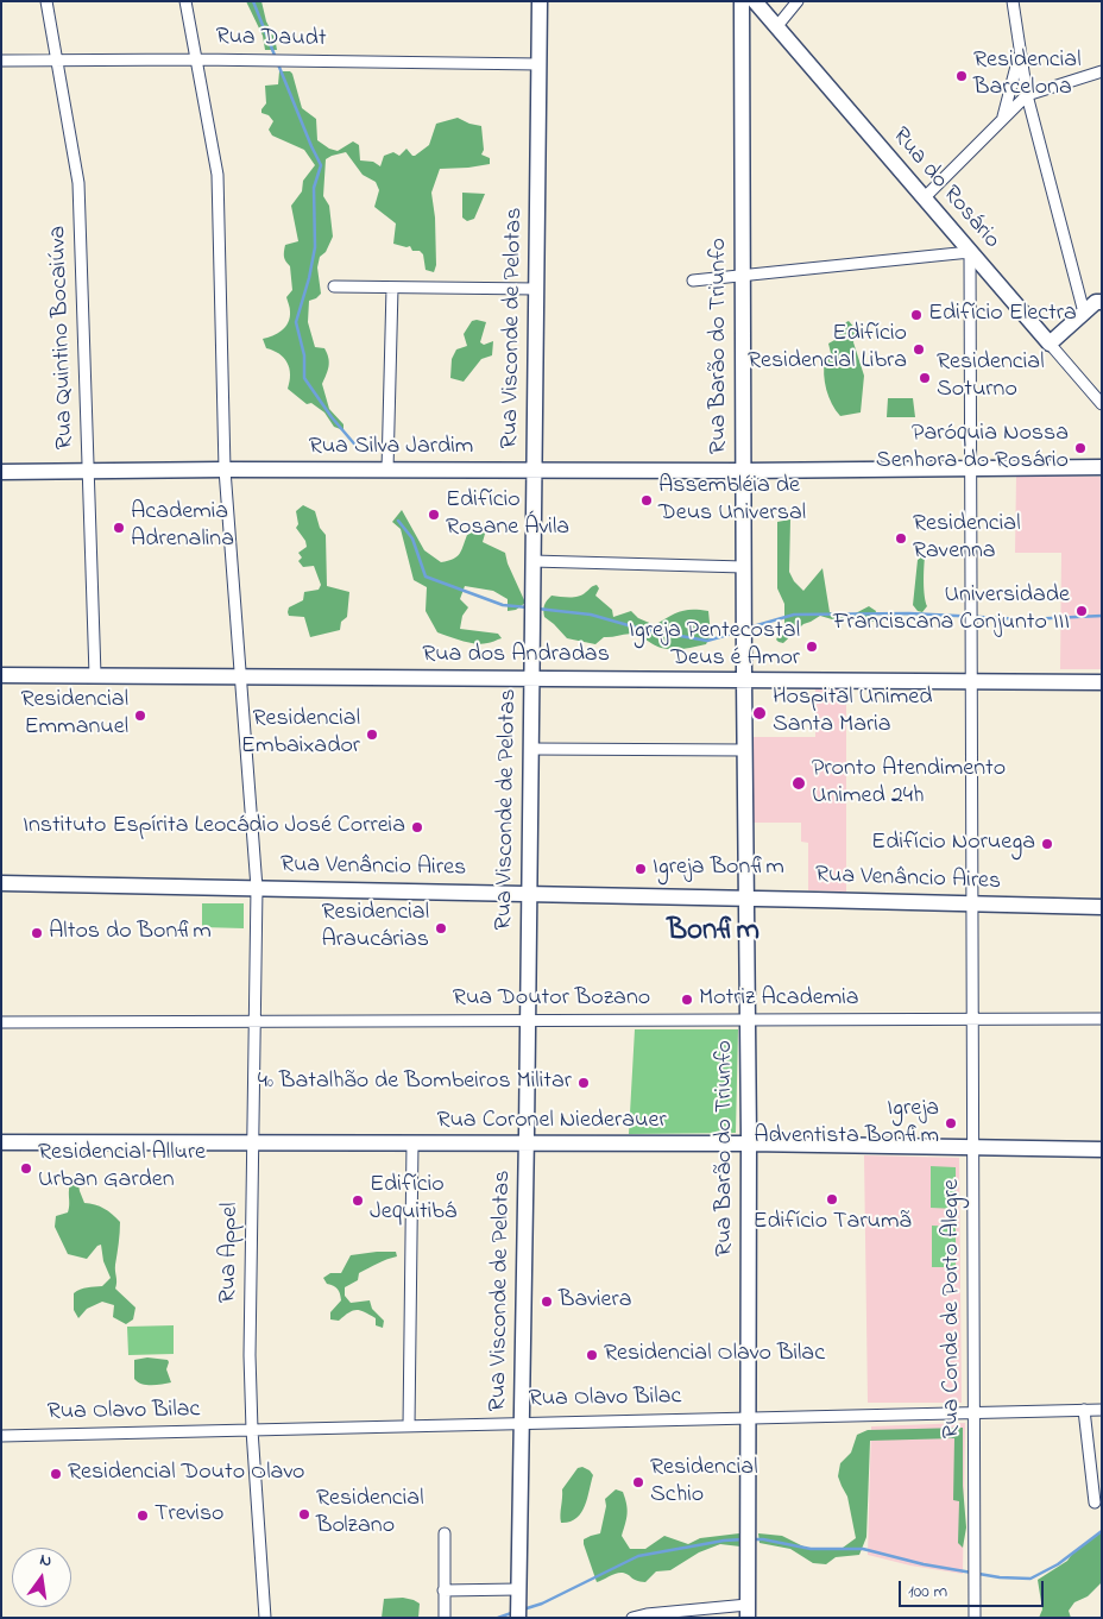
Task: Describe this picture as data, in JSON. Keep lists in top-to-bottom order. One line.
{"streets":{"street":["Rua Daudt","Rua do Rosário","Rua Visconde de Pelotas","Rua Quintino Bocaiúva","Rua Barão do Triunfo","Rua Silva Jardim","Rua dos Andradas","Rua Venâncio Aires","Rua Doutor Bozano","Rua Coronel Niederauer","Rua Appel","Rua Conde de Porto Alegre","Rua Olavo Bilac"]},"crossings":[["Rua Daudt","Rua Visconde de Pelotas"],["Rua Daudt","Rua Quintino Bocaiúva"],["Rua Daudt","Rua Appel"],["Rua do Rosário","Rua Conde de Porto Alegre"],["Rua Visconde de Pelotas","Rua Silva Jardim"],["Rua Visconde de Pelotas","Rua dos Andradas"],["Rua Visconde de Pelotas","Rua Venâncio Aires"],["Rua Visconde de Pelotas","Rua Doutor Bozano"],["Rua Visconde de Pelotas","Rua Coronel Niederauer"],["Rua Visconde de Pelotas","Rua Olavo Bilac"],["Rua Quintino Bocaiúva","Rua Silva Jardim"],["Rua Quintino Bocaiúva","Rua dos Andradas"],["Rua Barão do Triunfo","Rua Silva Jardim"],["Rua Barão do Triunfo","Rua dos Andradas"],["Rua Barão do Triunfo","Rua Venâncio Aires"],["Rua Barão do Triunfo","Rua Doutor Bozano"],["Rua Barão do Triunfo","Rua Coronel Niederauer"],["Rua Barão do Triunfo","Rua Olavo Bilac"],["Rua Silva Jardim","Rua Appel"],["Rua Silva Jardim","Rua Conde de Porto Alegre"],["Rua dos Andradas","Rua Appel"],["Rua dos Andradas","Rua Conde de Porto Alegre"],["Rua Venâncio Aires","Rua Appel"],["Rua Venâncio Aires","Rua Conde de Porto Alegre"],["Rua Doutor Bozano","Rua Appel"],["Rua Doutor Bozano","Rua Conde de Porto Alegre"],["Rua Coronel Niederauer","Rua Appel"],["Rua Coronel Niederauer","Rua Conde de Porto Alegre"],["Rua Appel","Rua Olavo Bilac"],["Rua Conde de Porto Alegre","Rua Olavo Bilac"]],"districts":["Bonfim"],"places":["Residencial Barcelona","Edifício Electra","Edifício Residencial Libra","Residencial Soturno","Paróquia Nossa Senhora do Rosário","Assembléia de Deus Universal","Edifício Rosane Ávila","Academia Adrenalina","Residencial Ravenna","Universidade Franciscana Conjunto III","Igreja Pentecostal Deus é Amor","Hospital Unimed Santa Maria","Residencial Emmanuel","Residencial Embaixador","Pronto Atendimento Unimed 24h","Instituto Espírita Leocádio José Correia","Edifício Noruega","Igreja Bonfim","Residencial Araucárias","Altos do Bonfim","Motriz Academia","4º Batalhão de Bombeiros Militar","Igreja Adventista Bonfim","Residencial Allure Urban Garden","Edifício Tarumã","Edifício Jequitibá","Baviera","Residencial Olavo Bilac","Residencial Douto Olavo","Residencial Schio","Residencial Bolzano","Treviso"],"scale_bar":"100 m","north":"top"}
